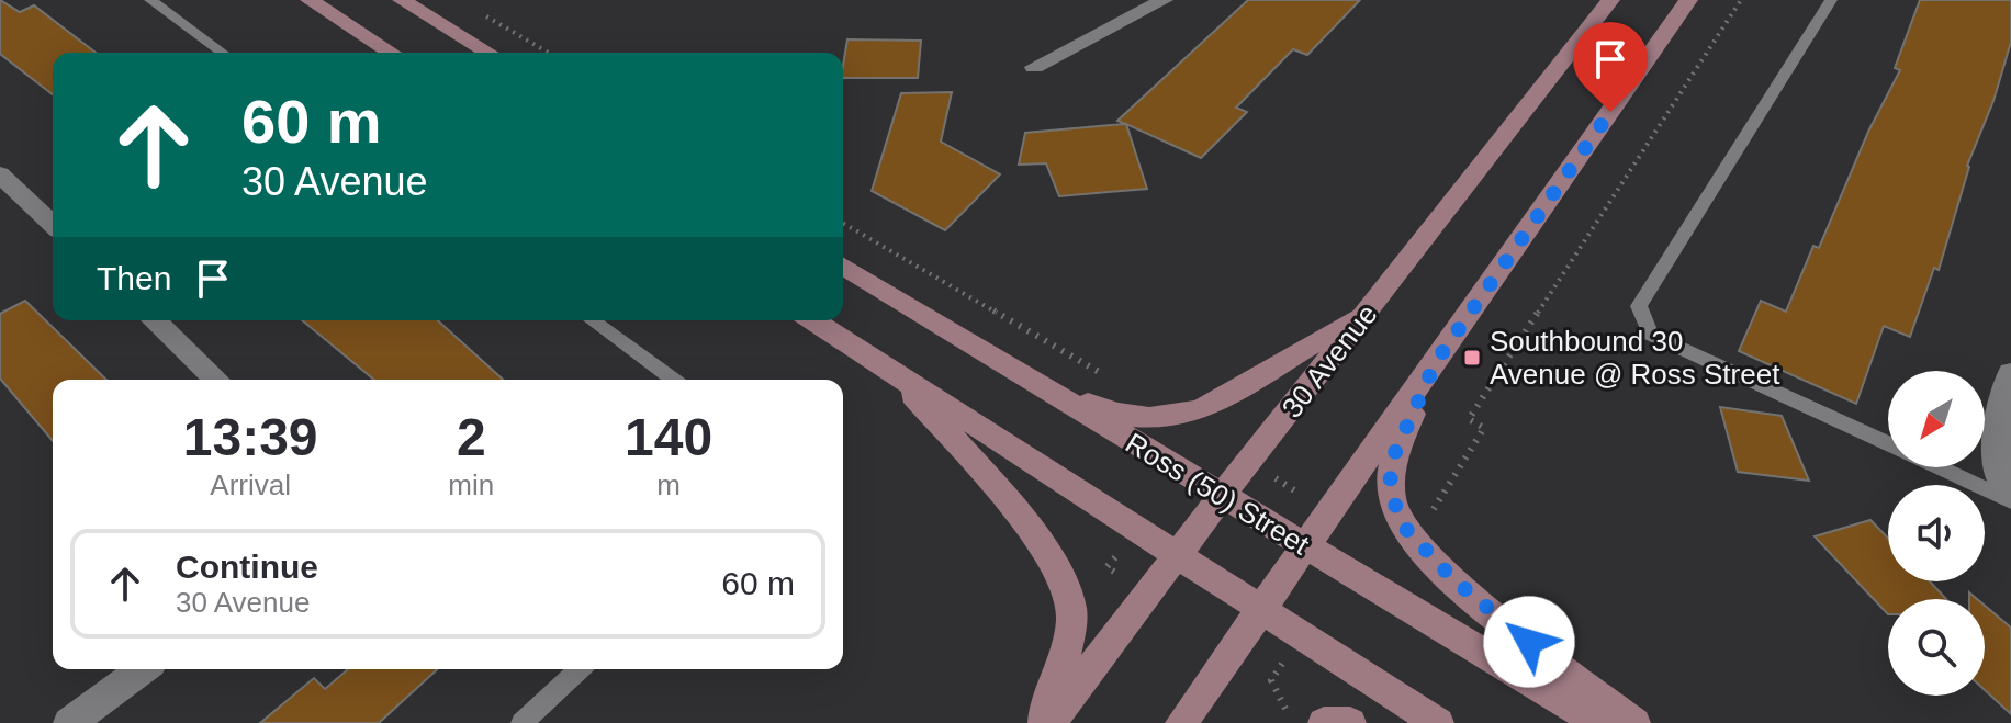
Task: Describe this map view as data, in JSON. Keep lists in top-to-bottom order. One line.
{"streets":{"main road":["30 Avenue","Ross (50) Street"]},"crossings":[["30 Avenue","Ross (50) Street"]],"places":{"transit":["Southbound 30 Avenue @ Ross Street"]},"north":"bottom left","page":{"turn":["60 m","30 Avenue"],"then":"Then","eta":["13:39","Arrival","2","min","140","m"],"list":[{"name":"Continue","note":"30 Avenue","value":"60 m"}]}}
